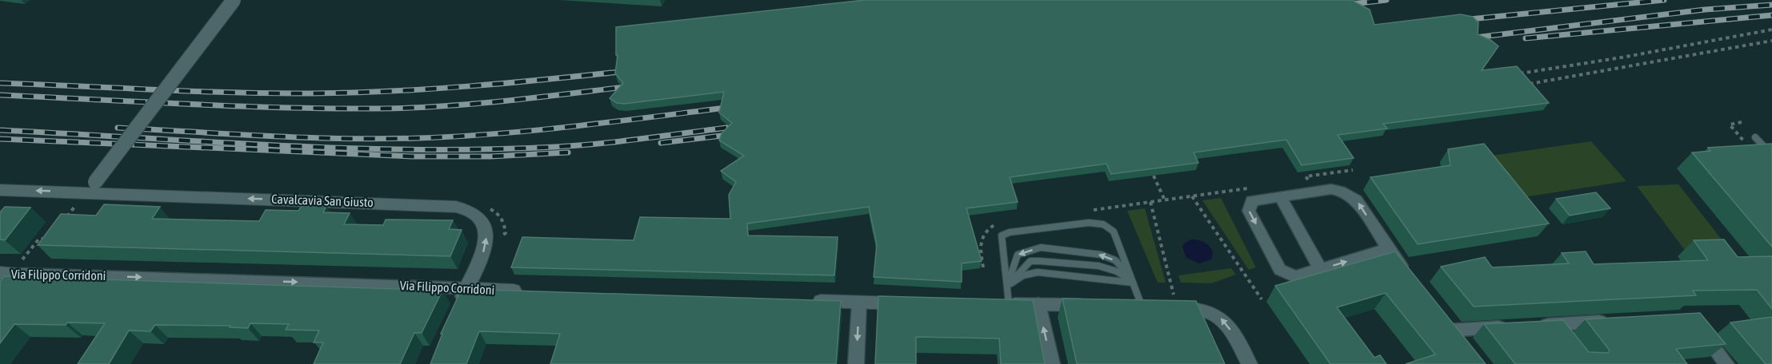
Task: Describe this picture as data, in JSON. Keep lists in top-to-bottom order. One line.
{"streets":{"street":["Cavalcavia San Giusto","Via Filippo Corridoni"]},"crossings":[["Cavalcavia San Giusto","Via Filippo Corridoni"]],"one_way":["Cavalcavia San Giusto","Via Filippo Corridoni"]}
